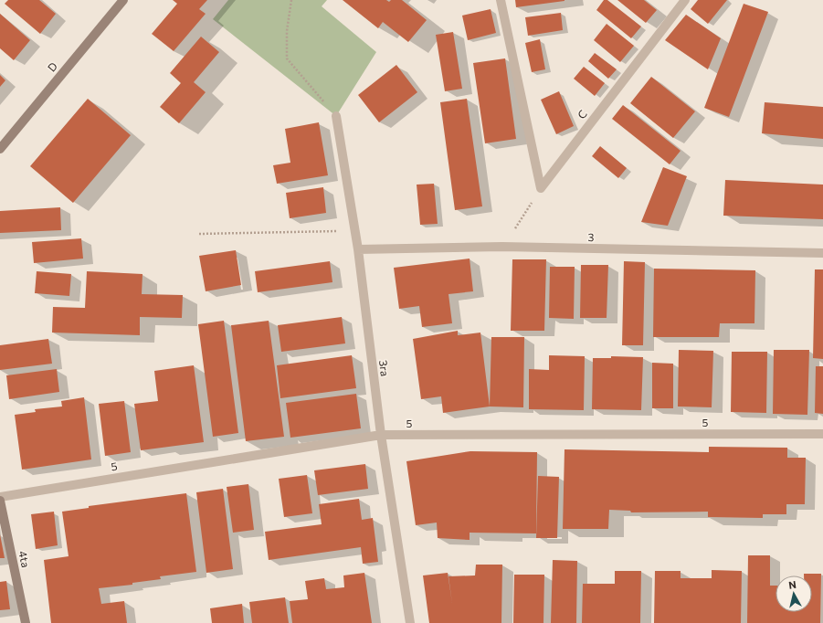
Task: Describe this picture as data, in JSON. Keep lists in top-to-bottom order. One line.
{"streets":{"street":["D","C","3","3ra","5","4ta"]},"crossings":[["3","3ra"],["3ra","5"]],"north":"top"}
